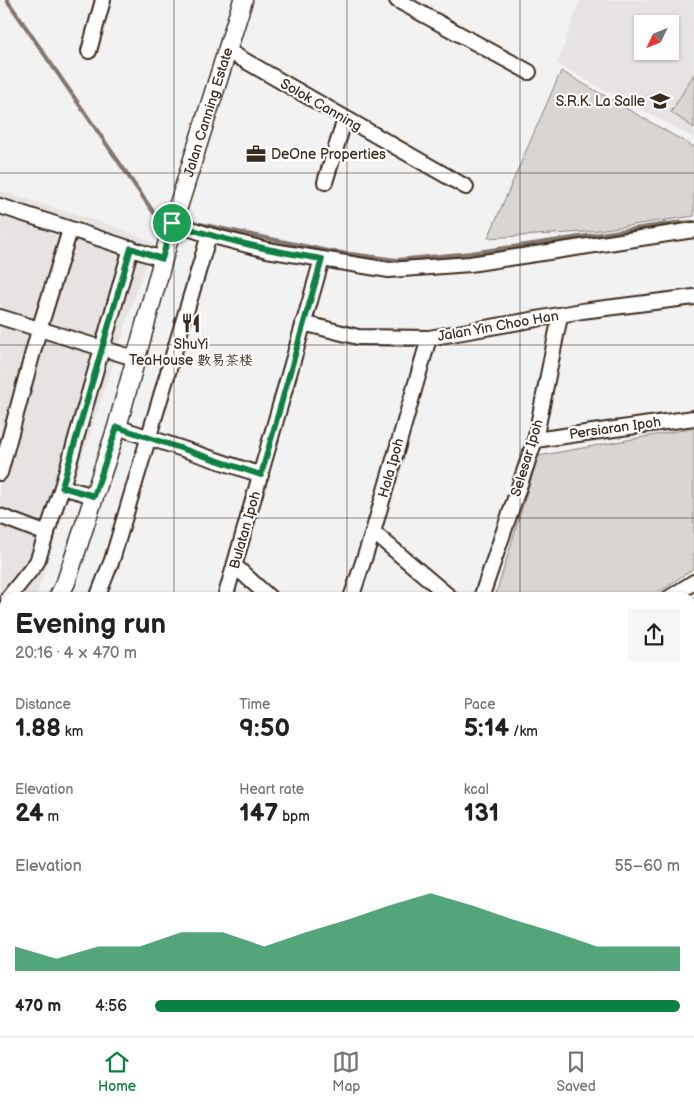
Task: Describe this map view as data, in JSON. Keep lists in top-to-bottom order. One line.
{"streets":{"street":["Solok Canning","Jalan Canning Estate","Jalan Yin Choo Han","Persiaran Ipoh","Selesar Ipoh","Hala Ipoh","Bulatan Ipoh"]},"crossings":[["Solok Canning","Jalan Canning Estate"],["Jalan Yin Choo Han","Selesar Ipoh"],["Jalan Yin Choo Han","Hala Ipoh"],["Jalan Yin Choo Han","Bulatan Ipoh"],["Persiaran Ipoh","Selesar Ipoh"]],"places":{"school or university":["S.R.K. La Salle"],"office":["DeOne Properties"],"restaurant":["ShuYi TeaHouse 數易茶楼"]},"north":"bottom left","page":{"heading":["Evening run","20:16 · 4 × 470 m"],"stats":[["Distance","1.88 km"],["Time","9:50"],["Pace","5:14 /km"],["Elevation","24 m"],["Heart rate","147 bpm"],["kcal","131"]],"chart":["Elevation","55–60 m"],"list":[{"name":"470 m","note":"4:56"}],"tabs":["Home","Map","Saved"]}}
